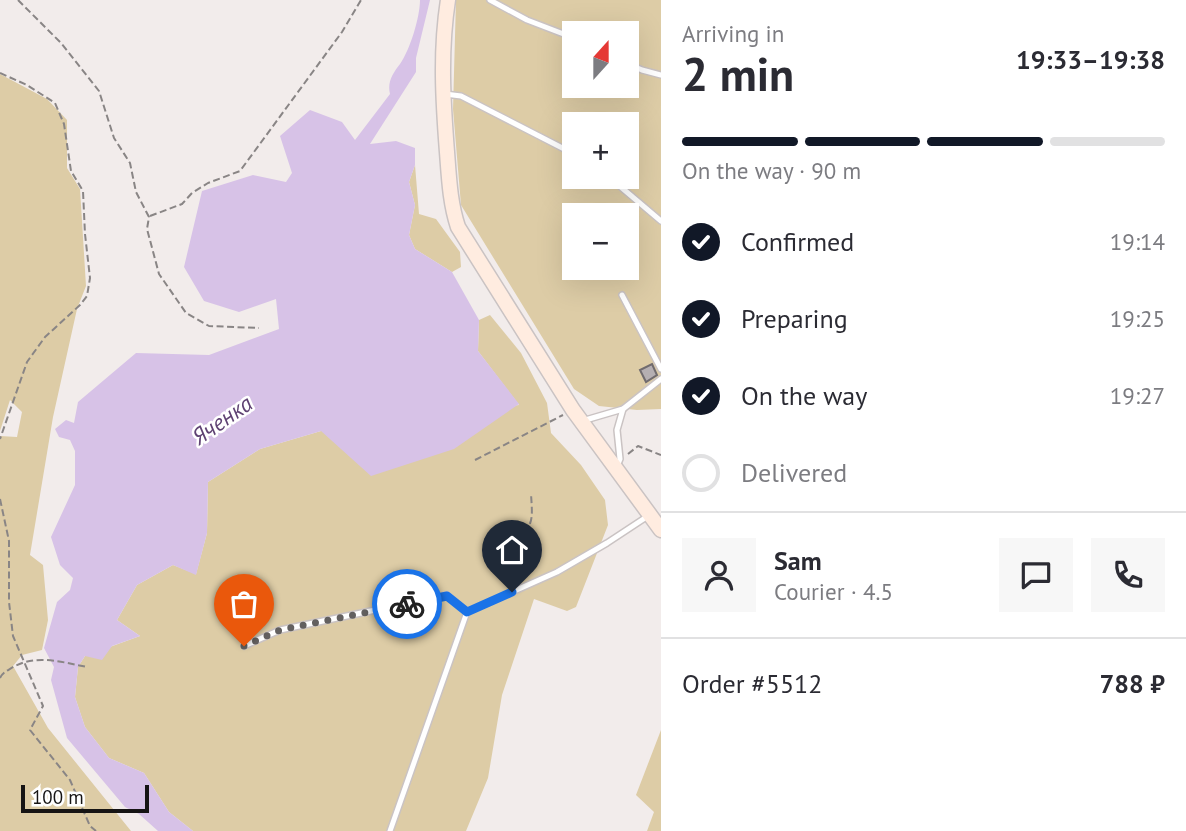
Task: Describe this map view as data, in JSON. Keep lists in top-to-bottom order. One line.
{"water":["Яченка"],"scale_bar":"100 m","north":"top","page":{"heading":["2 min","Arriving in","19:33–19:38"],"panel":["Sam","Courier · 4.5","Order #5512","788 ₽"],"map_buttons":["+","−"],"bar":"On the way · 90 m","list":[["Confirmed","19:14"],["Preparing","19:25"],["On the way","19:27"],"Delivered"],"scale":"100 m"}}
